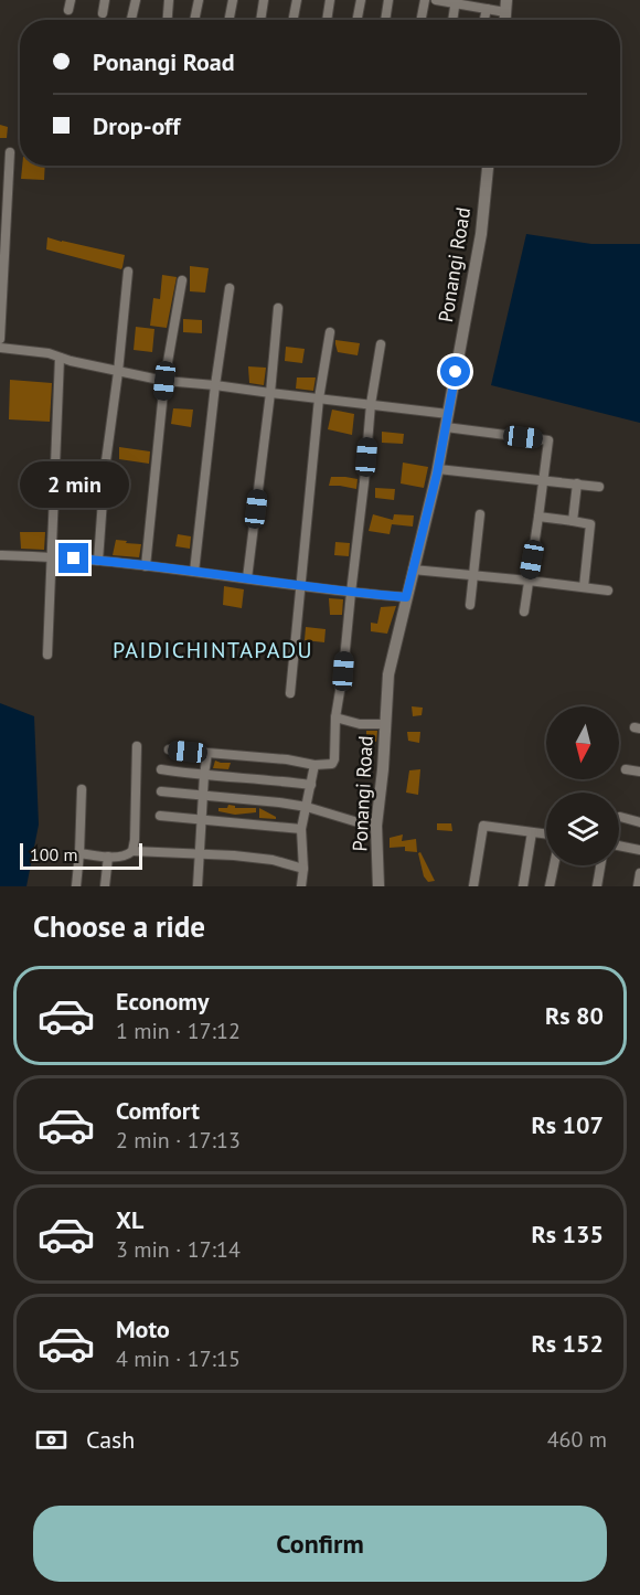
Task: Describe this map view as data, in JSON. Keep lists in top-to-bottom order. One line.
{"streets":{"street":["Ponangi Road"]},"districts":["PAIDICHINTAPADU"],"scale_bar":"100 m","north":"bottom","page":{"banner":["Ponangi Road","Drop-off"],"bubble":"2 min","scale":"100 m","heading":"Choose a ride","list":[{"name":"Economy","note":"1 min · 17:12","value":"Rs 80"},{"name":"Comfort","note":"2 min · 17:13","value":"Rs 107"},{"name":"XL","note":"3 min · 17:14","value":"Rs 135"},{"name":"Moto","note":"4 min · 17:15","value":"Rs 152"}],"pay":["Cash","460 m"],"buttons":"Confirm"}}
